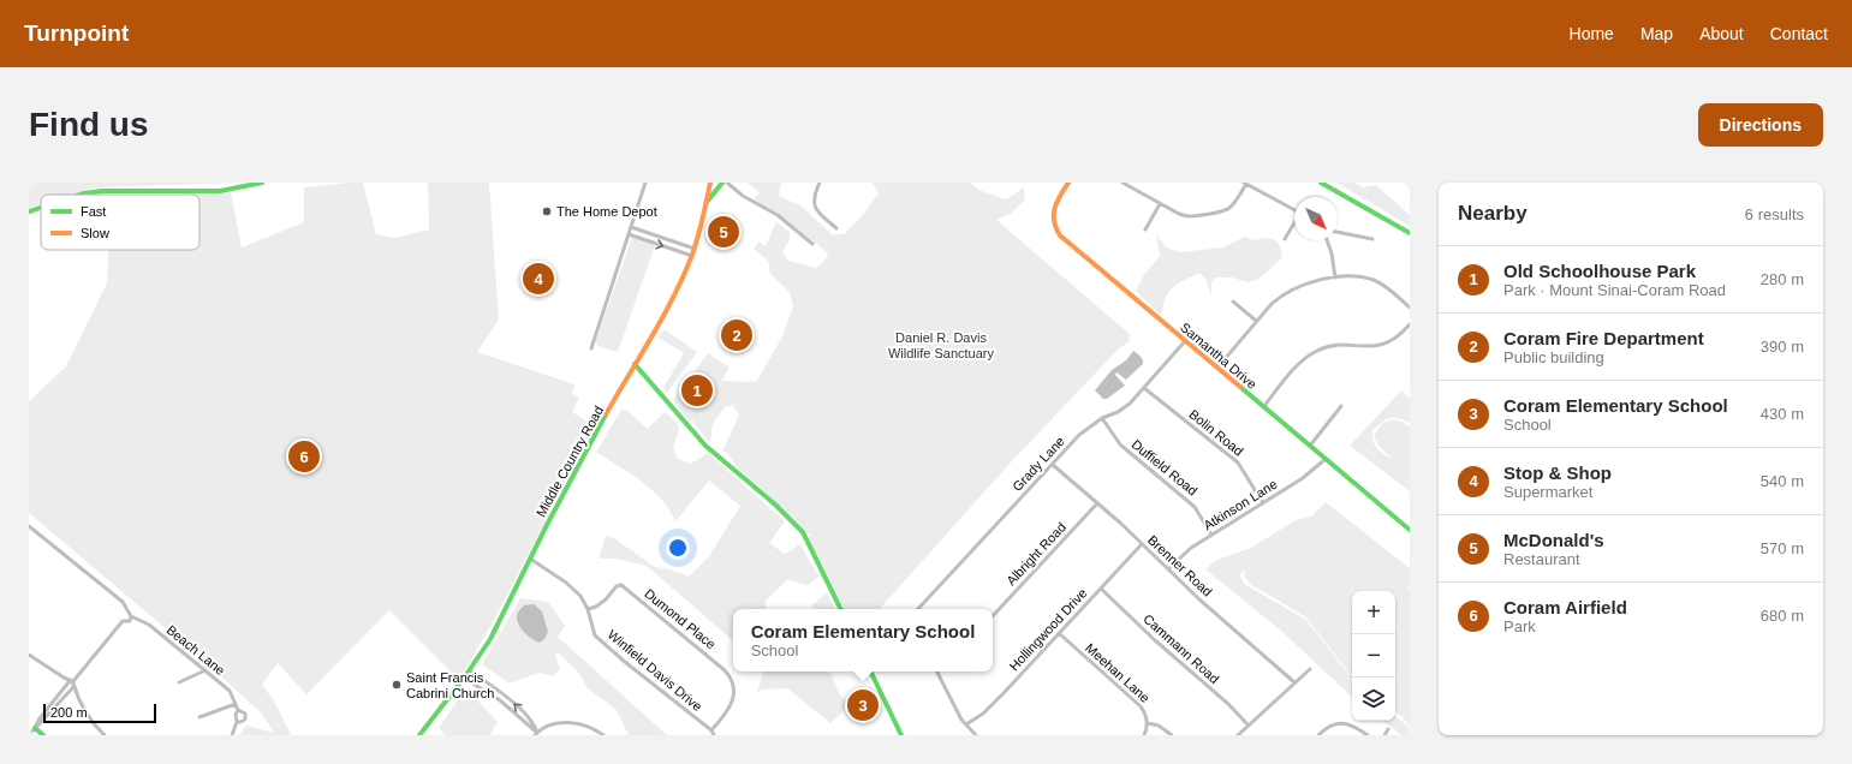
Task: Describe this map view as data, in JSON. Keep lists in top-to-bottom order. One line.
{"streets":{"main road":["Samantha Drive","Middle Country Road"],"street":["Bolin Road","Grady Lane","Duffield Road","Atkinson Lane","Albright Road","Brenner Road","Dumond Place","Hollingwood Drive","Cammann Road","Beach Lane","Winfield Davis Drive","Meehan Lane"]},"crossings":[["Samantha Drive","Grady Lane"],["Samantha Drive","Atkinson Lane"],["Bolin Road","Grady Lane"],["Bolin Road","Atkinson Lane"],["Middle Country Road","Winfield Davis Drive"],["Grady Lane","Duffield Road"],["Grady Lane","Brenner Road"],["Duffield Road","Atkinson Lane"],["Atkinson Lane","Brenner Road"],["Albright Road","Brenner Road"],["Brenner Road","Hollingwood Drive"],["Dumond Place","Winfield Davis Drive"],["Hollingwood Drive","Cammann Road"],["Hollingwood Drive","Meehan Lane"]],"parks":["Daniel R. Davis Wildlife Sanctuary"],"places":["The Home Depot","Saint Francis Cabrini Church"],"legend":["Fast","Slow"],"scale_bar":"200 m","north":"bottom right","page":{"header":"Turnpoint","nav":["Home","Map","About","Contact"],"buttons":"Directions","title":"Find us","heading":["Nearby","6 results"],"pins":["5","4","2","1","6","3"],"list":[{"mark":"1","name":"Old Schoolhouse Park","note":"Park · Mount Sinai-Coram Road","value":"280 m"},{"mark":"2","name":"Coram Fire Department","note":"Public building","value":"390 m"},{"mark":"3","name":"Coram Elementary School","note":"School","value":"430 m"},{"mark":"4","name":"Stop & Shop","note":"Supermarket","value":"540 m"},{"mark":"5","name":"McDonald's","note":"Restaurant","value":"570 m"},{"mark":"6","name":"Coram Airfield","note":"Park","value":"680 m"}],"map_buttons":["+","−"],"popup":["Coram Elementary School","School"],"scale":"200 m"}}
